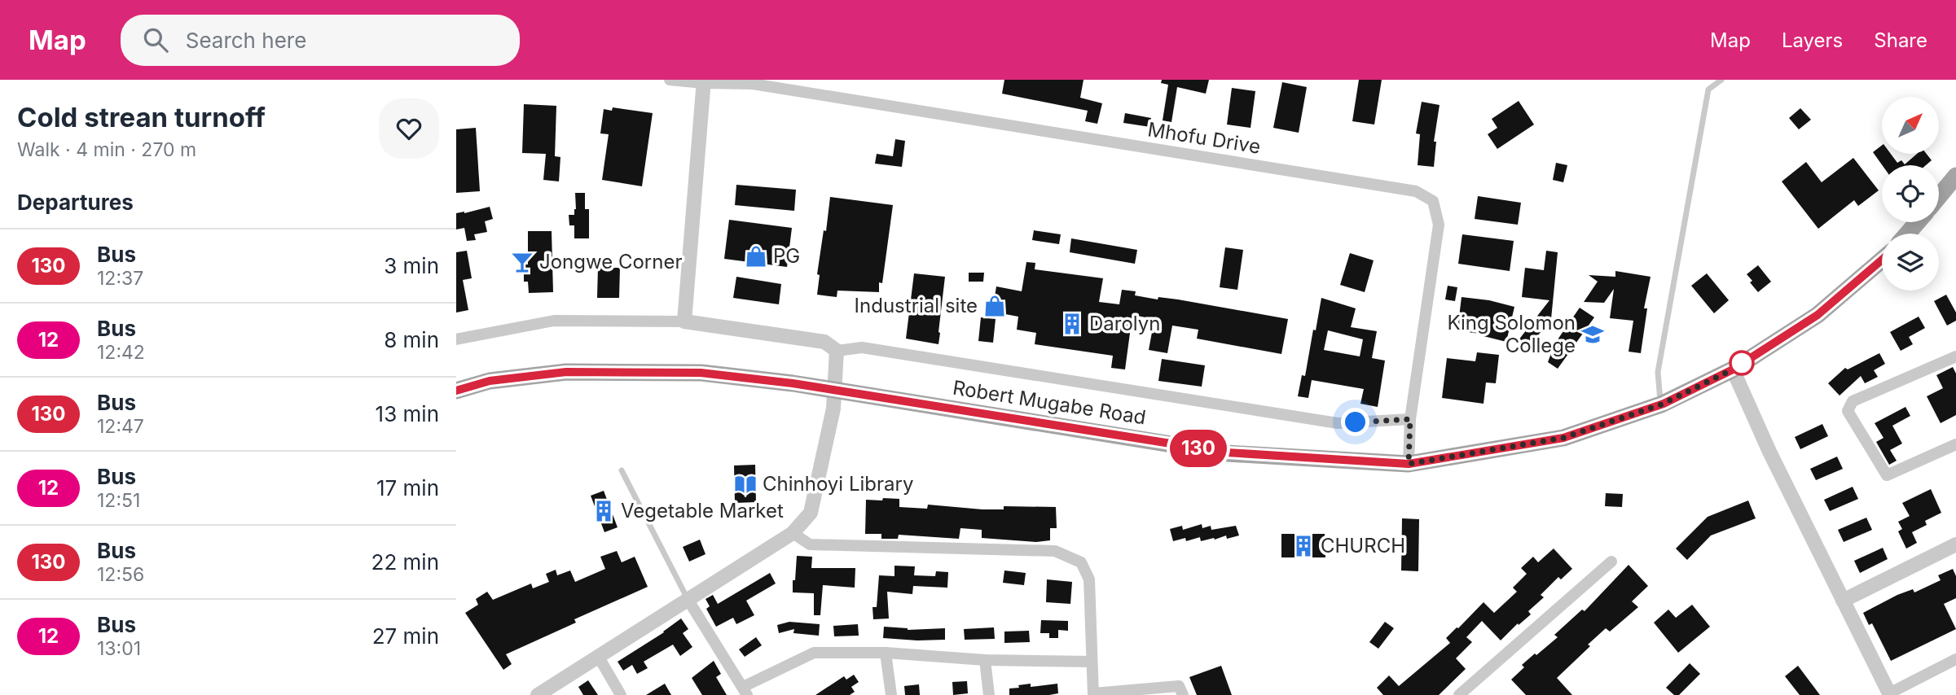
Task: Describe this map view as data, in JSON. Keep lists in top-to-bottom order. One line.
{"streets":{"main road":["Robert Mugabe Road"],"street":["Mhofu Drive"]},"crossings":[["Mhofu Drive","Robert Mugabe Road"]],"places":{"shop":["PG","Industrial site"],"bar":["Jongwe Corner"],"building":["Darolyn","Vegetable Market","CHURCH"],"school or university":["King Solomon College"],"library":["Chinhoyi Library"]},"lines":["bus line 130"],"north":"top right","page":{"header":"Map","search":"Search here","nav":["Map","Layers","Share"],"heading":[["Cold strean turnoff","Walk · 4 min · 270 m"],"Departures"],"on_map":"130","list":[{"mark":"130","name":"Bus","note":"12:37","value":"3 min"},{"mark":"12","name":"Bus","note":"12:42","value":"8 min"},{"mark":"130","name":"Bus","note":"12:47","value":"13 min"},{"mark":"12","name":"Bus","note":"12:51","value":"17 min"},{"mark":"130","name":"Bus","note":"12:56","value":"22 min"},{"mark":"12","name":"Bus","note":"13:01","value":"27 min"}]}}
